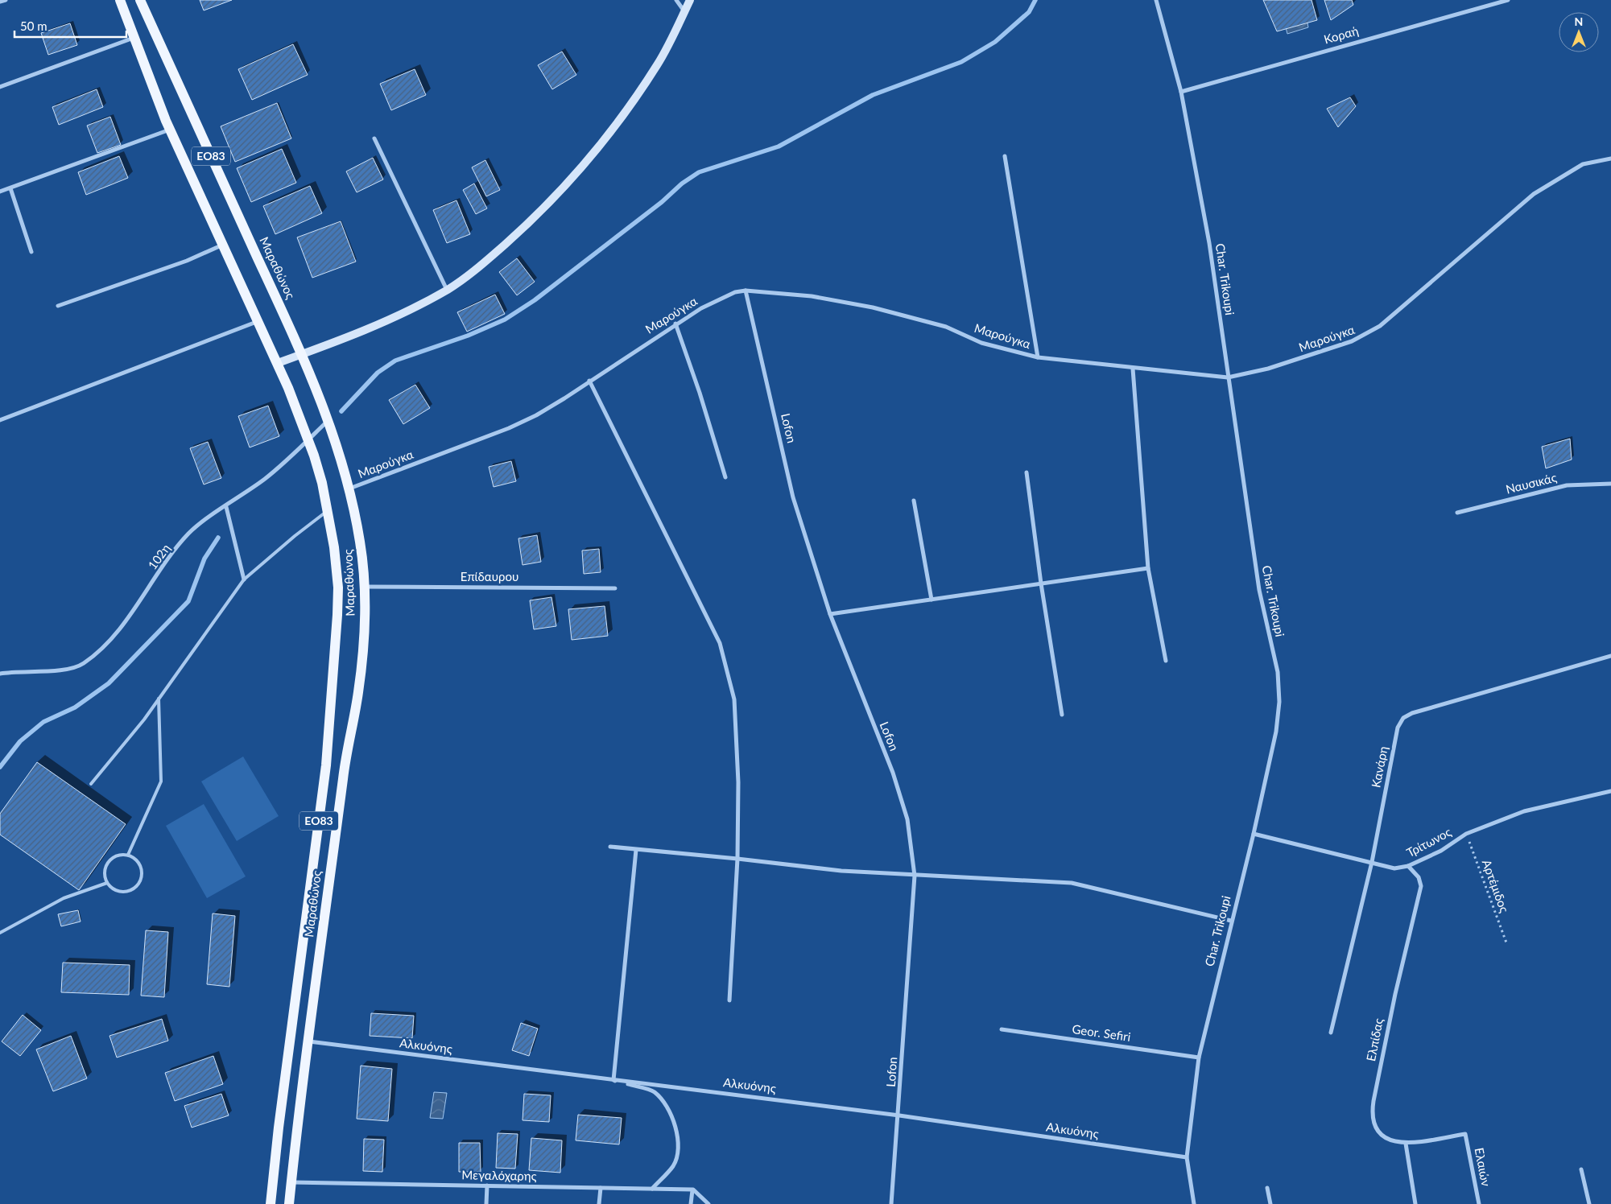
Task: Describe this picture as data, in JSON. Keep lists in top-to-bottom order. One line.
{"streets":{"main road":["ΕΟ83","Μαραθώνος"],"street":["Κοραή","Char. Trikoupi","Μαρούγκα","Lofon","Ναυσικάς","102η","Επίδαυρου","Κανάρη","Τρίτωνος","Geor. Sefiri","Ελπίδας","Αλκυόνης","Ελαιών","Μεγαλόχαρης"],"path":["Αρτέμιδος"]},"crossings":[["Κοραή","Char. Trikoupi"],["Μαραθώνος","Μαρούγκα"],["Μαραθώνος","102η"],["Μαραθώνος","Επίδαυρου"],["Μαραθώνος","Αλκυόνης"],["Μαραθώνος","Μεγαλόχαρης"],["Char. Trikoupi","Μαρούγκα"],["Char. Trikoupi","Τρίτωνος"],["Char. Trikoupi","Geor. Sefiri"],["Char. Trikoupi","Αλκυόνης"],["Μαρούγκα","Lofon"],["Lofon","Αλκυόνης"],["Κανάρη","Τρίτωνος"],["Τρίτωνος","Αρτέμιδος"],["Τρίτωνος","Ελπίδας"],["Ελπίδας","Ελαιών"]],"scale_bar":"50 m","north":"top"}
